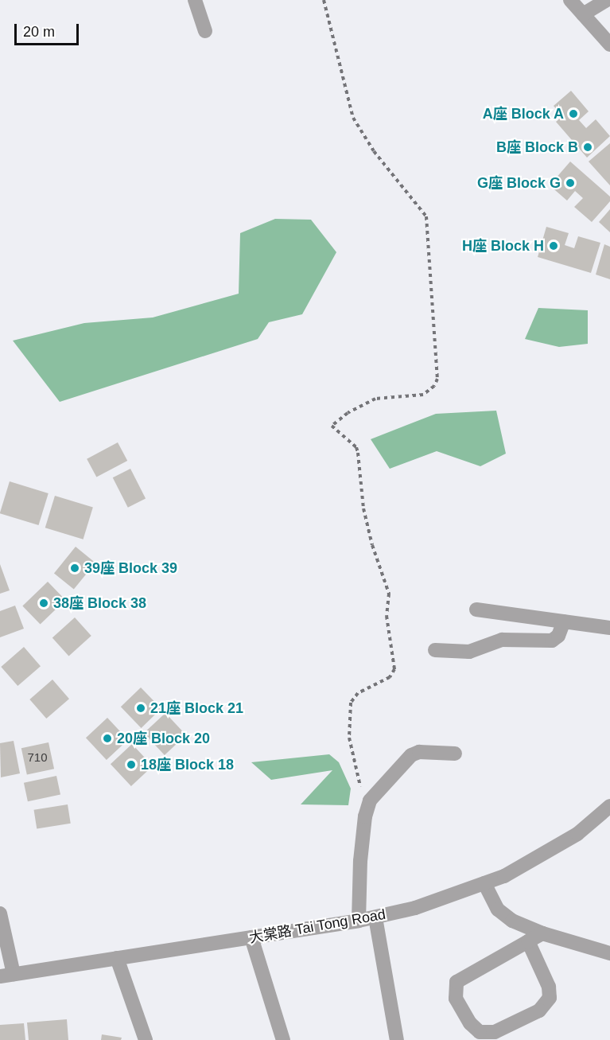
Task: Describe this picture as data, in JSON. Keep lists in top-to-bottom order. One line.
{"streets":{"street":["大棠路 Tai Tong Road"]},"places":["A座 Block A","B座 Block B","G座 Block G","H座 Block H","39座 Block 39","38座 Block 38","21座 Block 21","20座 Block 20","18座 Block 18"],"house_numbers":["710"],"scale_bar":"20 m"}
